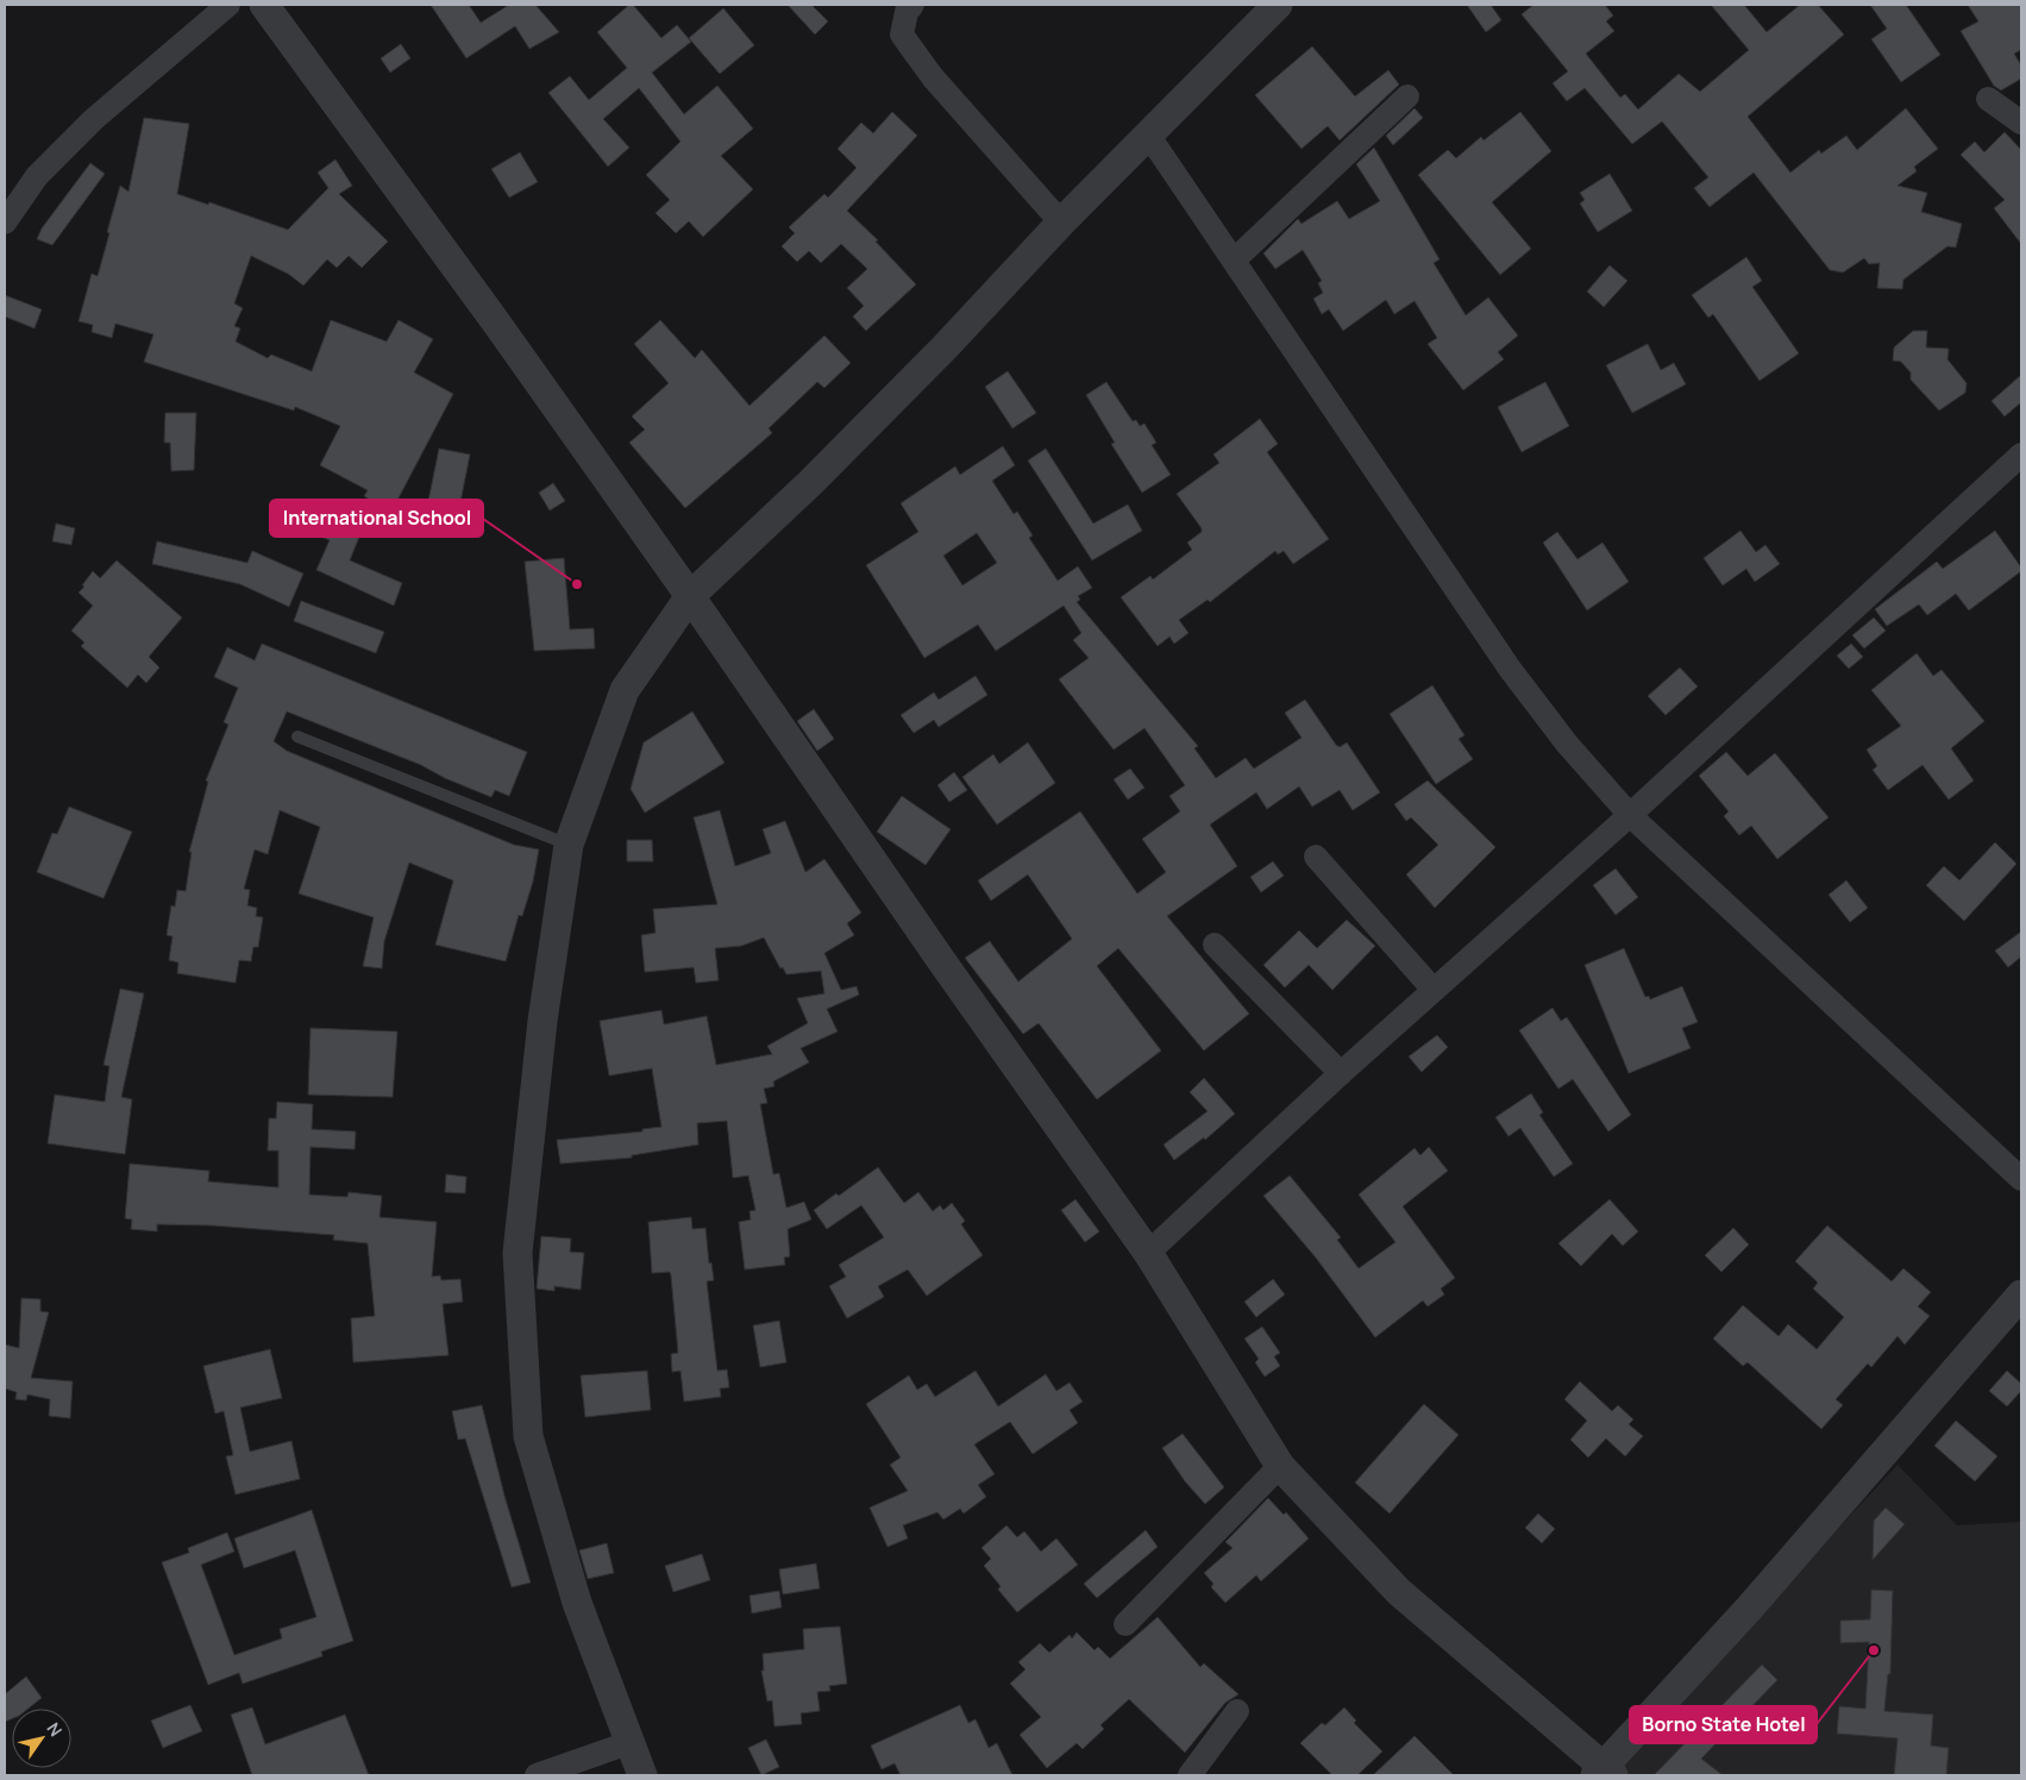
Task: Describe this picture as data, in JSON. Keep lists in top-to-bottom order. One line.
{"places":["International School","Borno State Hotel"],"north":"top right"}
